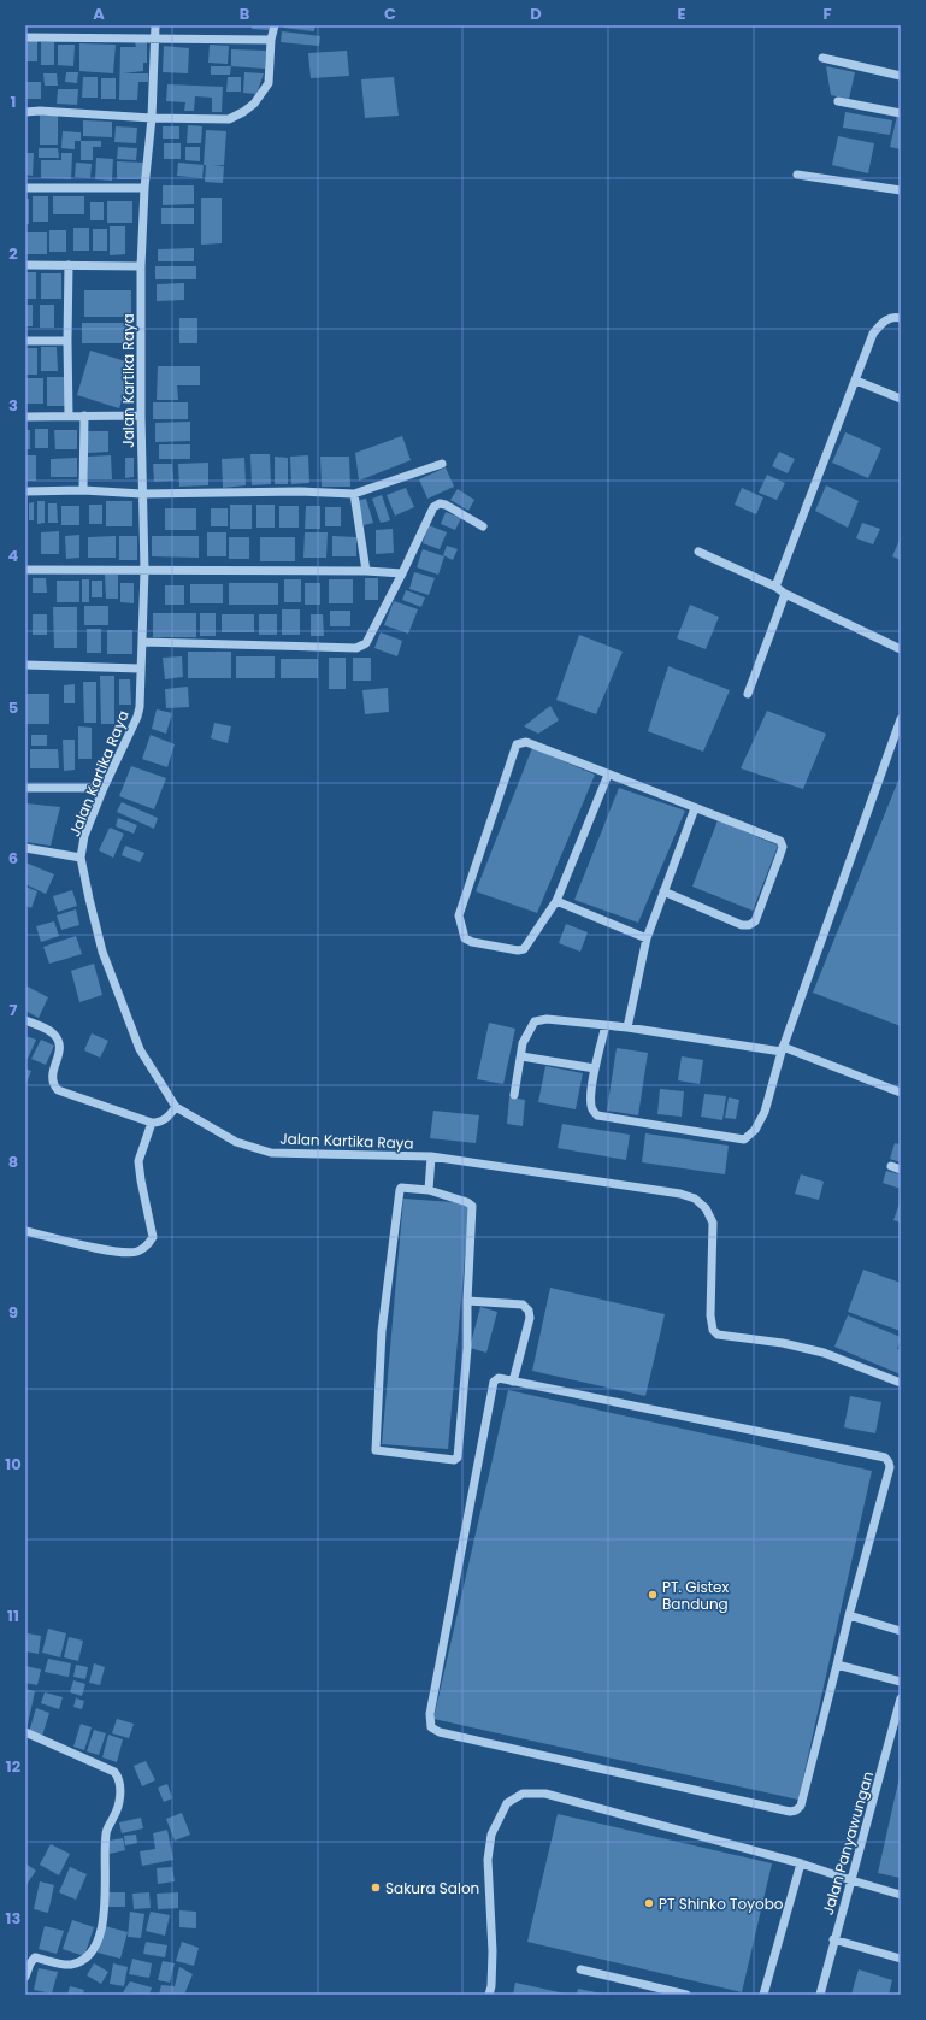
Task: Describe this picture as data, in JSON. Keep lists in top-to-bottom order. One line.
{"streets":{"street":["Jalan Kartika Raya","Jalan Panyawungan"]},"places":["PT. Gistex Bandung","Sakura Salon","PT Shinko Toyobo"],"grid":{"columns":["A","B","C","D","E","F"],"rows":["1","2","3","4","5","6","7","8","9","10","11","12","13"]}}
